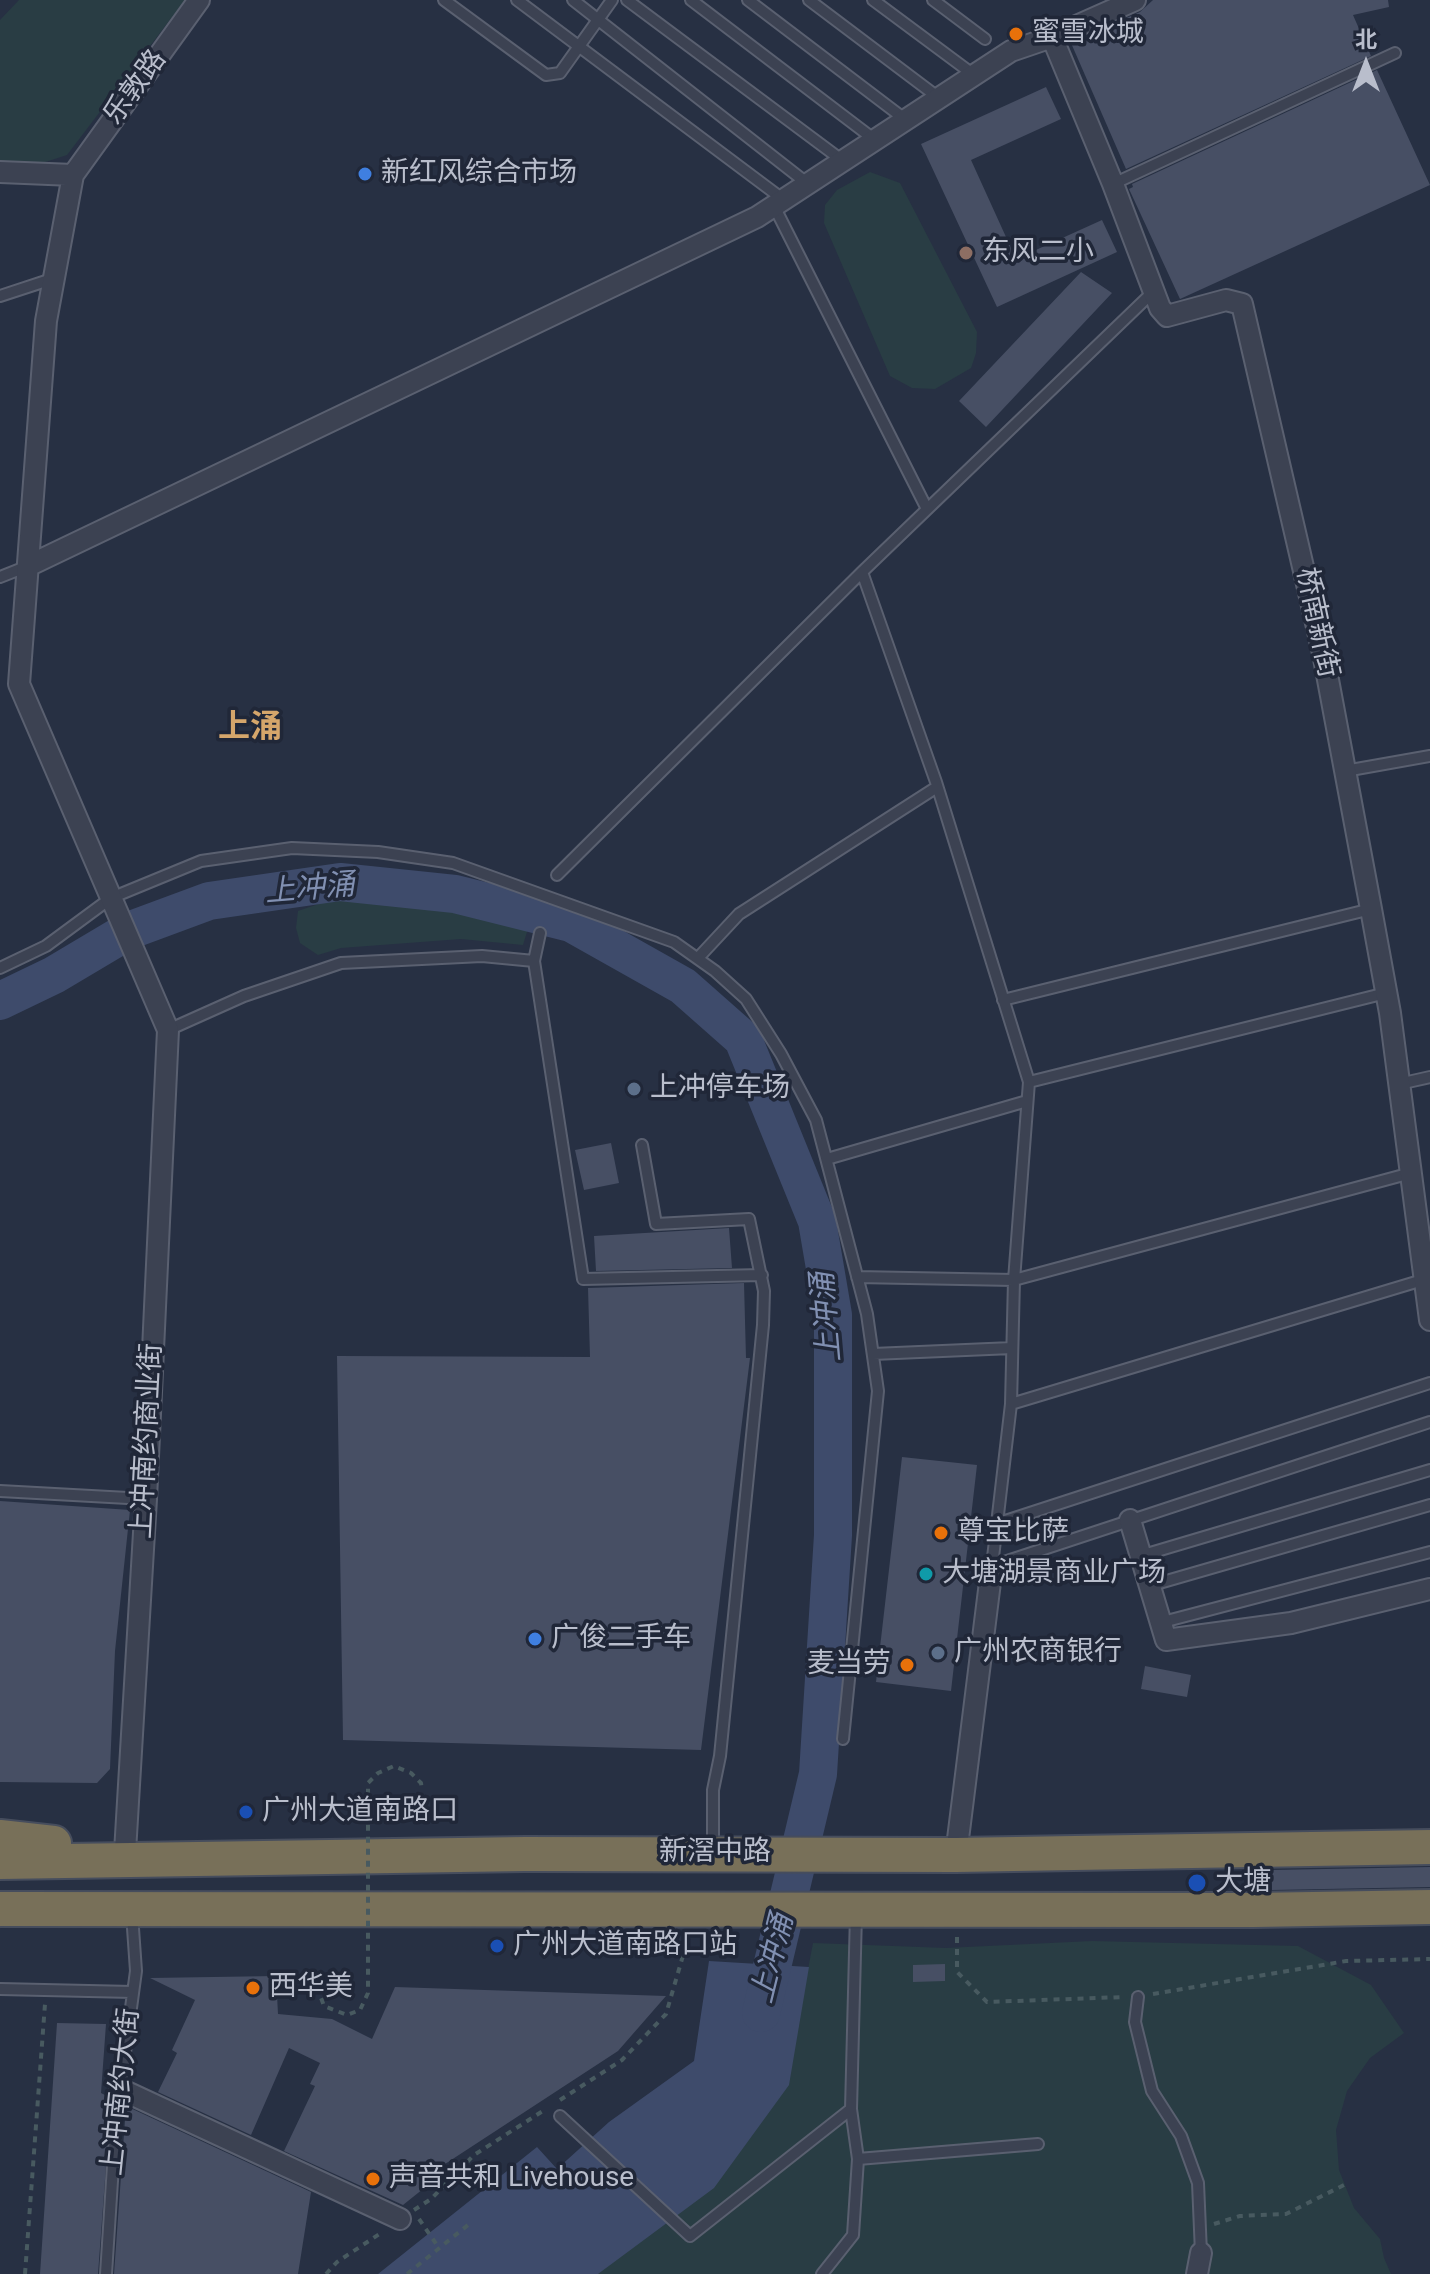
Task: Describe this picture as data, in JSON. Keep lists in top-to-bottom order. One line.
{"streets":{"highway":["新滘中路"],"street":["乐敦路","桥南新街","上冲南约商业街"],"lane":["上冲南约大街"]},"crossings":[["新滘中路","上冲南约大街"]],"districts":["上涌"],"water":["上冲涌"],"places":["蜜雪冰城","新红风综合市场","东风二小","上冲停车场","尊宝比萨","大塘湖景商业广场","广俊二手车","广州农商银行","麦当劳","广州大道南路口","大塘","广州大道南路口站","西华美","声音共和 Livehouse"],"north":"top"}
